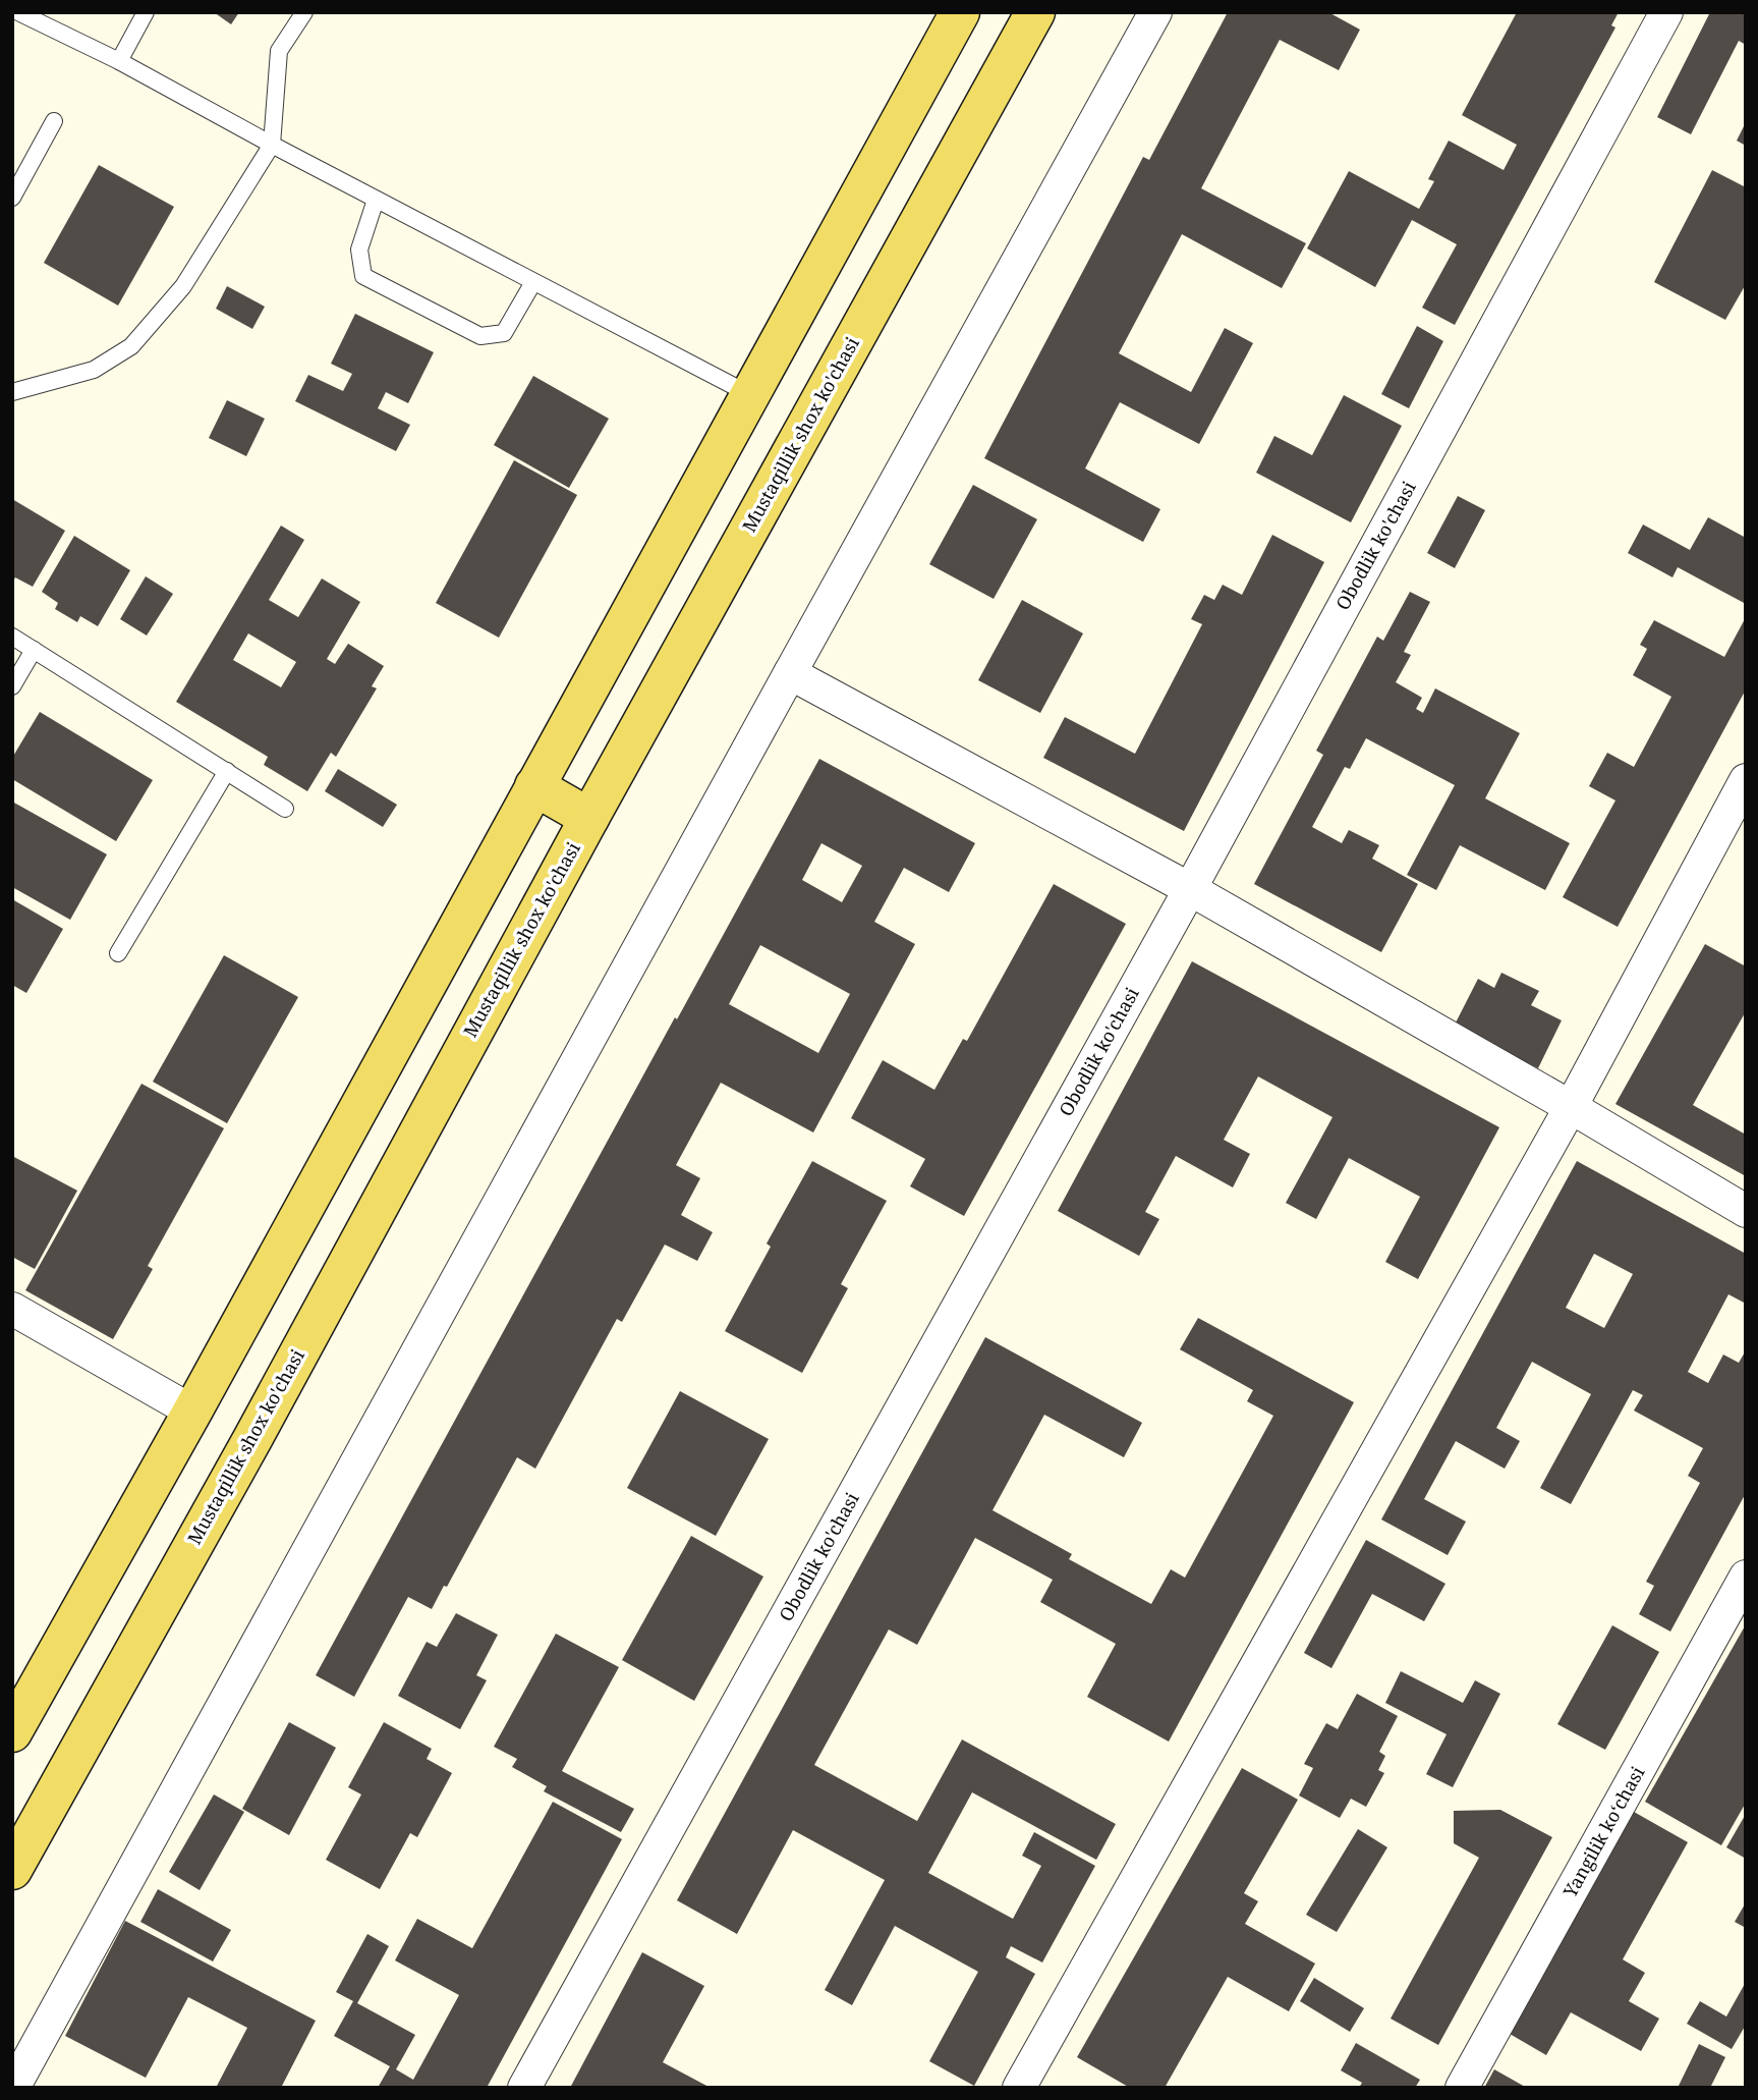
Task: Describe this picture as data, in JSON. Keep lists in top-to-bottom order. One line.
{"streets":{"main road":["Mustaqillik shox ko'chasi"],"street":["Obodlik ko'chasi","Yangilik koʻchasi"]}}
